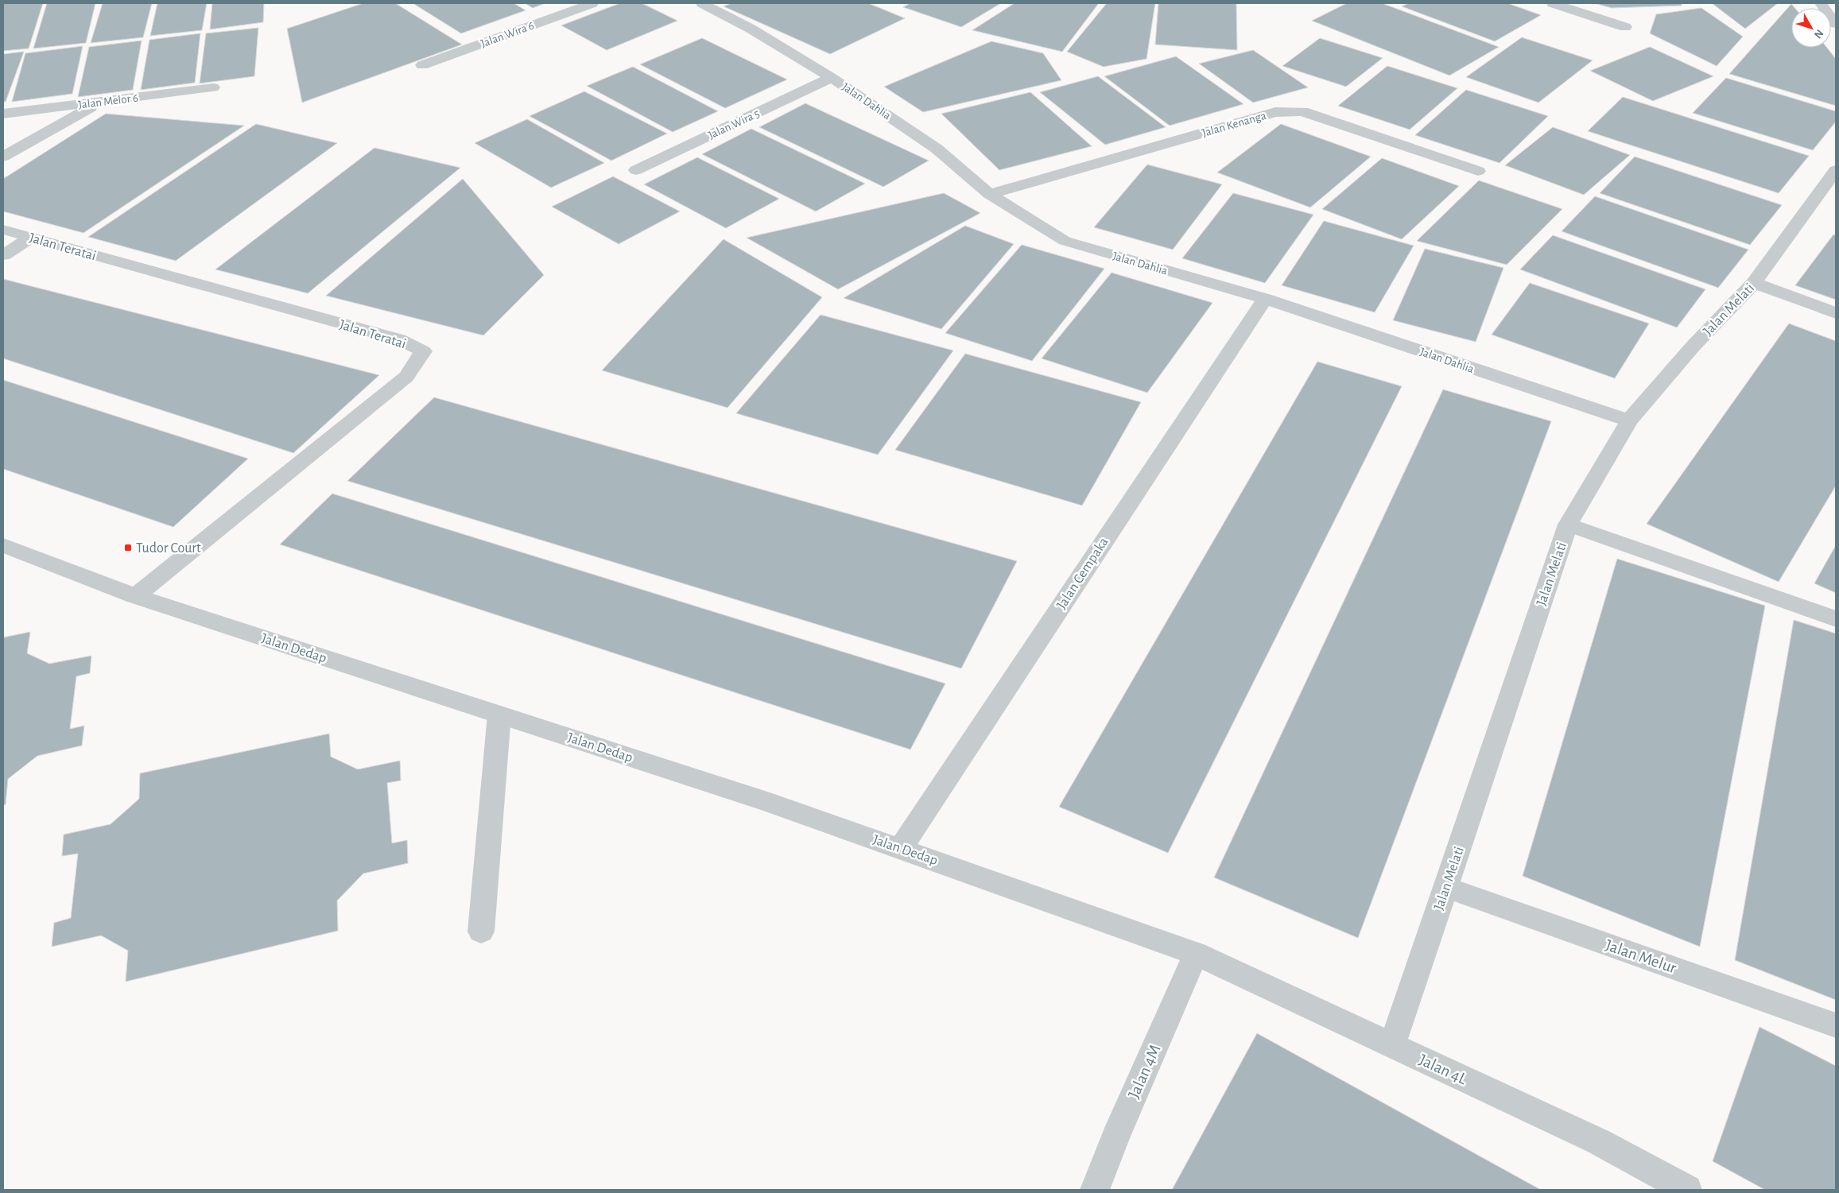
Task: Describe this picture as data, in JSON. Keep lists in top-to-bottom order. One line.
{"streets":{"street":["Jalan Wira 6","Jalan Melor 6","Jalan Dahlia","Jalan Wira 5","Jalan Kenanga","Jalan Teratai","Jalan Melati","Jalan Cempaka","Jalan Dedap","Jalan Melur","Jalan 4L","Jalan 4M"]},"crossings":[["Jalan Dahlia","Jalan Wira 5"],["Jalan Dahlia","Jalan Kenanga"],["Jalan Dahlia","Jalan Melati"],["Jalan Dahlia","Jalan Cempaka"],["Jalan Teratai","Jalan Dedap"],["Jalan Melati","Jalan Melur"],["Jalan Melati","Jalan 4L"],["Jalan Cempaka","Jalan Dedap"],["Jalan Dedap","Jalan 4L"],["Jalan Dedap","Jalan 4M"],["Jalan 4L","Jalan 4M"]],"places":{"transit":["Tudor Court"]},"north":"bottom right"}
